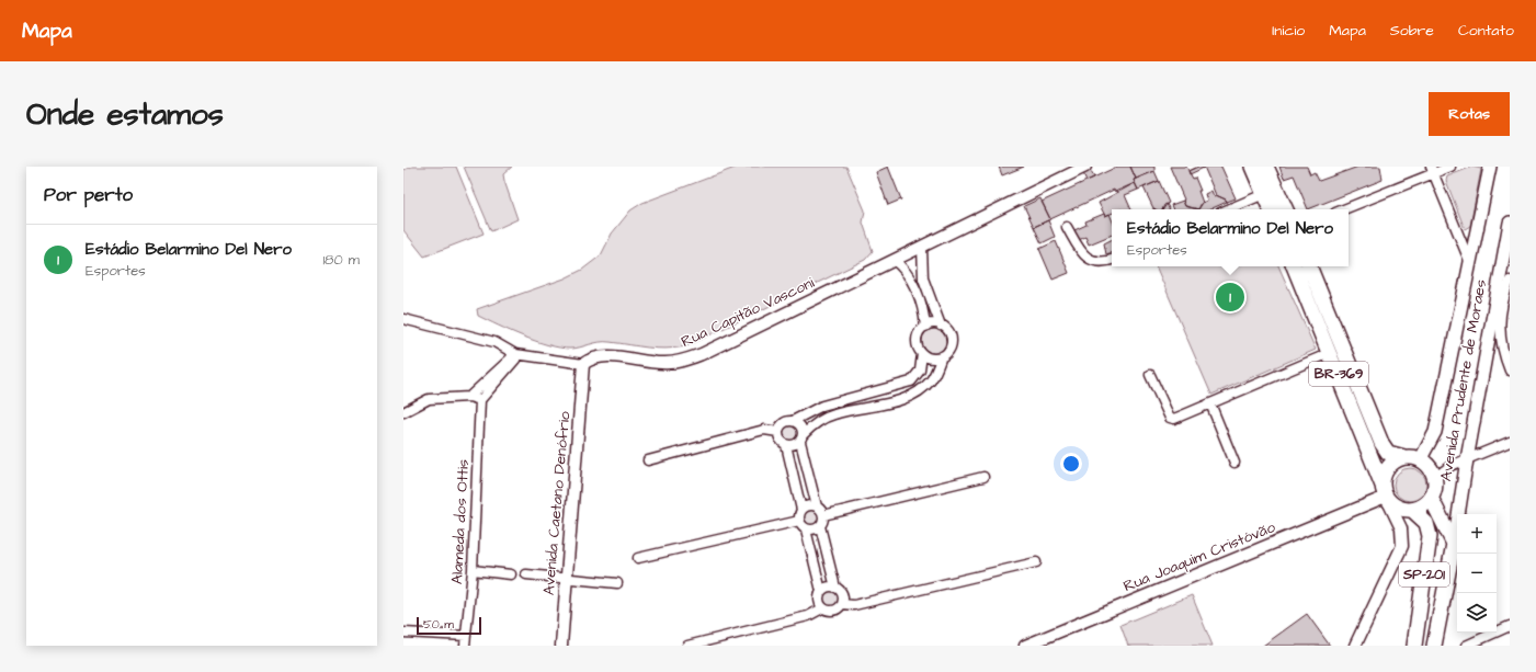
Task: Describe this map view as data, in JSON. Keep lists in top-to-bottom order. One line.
{"streets":{"main road":["BR-369","Avenida Prudente de Moraes","SP-201"],"street":["Rua Capitão Vasconi","Avenida Caetano Denófrio","Alameda dos Ottis","Rua Joaquim Cristóvão"]},"crossings":[["Rua Capitão Vasconi","Avenida Caetano Denófrio"],["BR-369","Avenida Prudente de Moraes"],["BR-369","Rua Joaquim Cristóvão"],["BR-369","SP-201"],["Avenida Prudente de Moraes","Rua Joaquim Cristóvão"],["Avenida Prudente de Moraes","SP-201"],["Rua Joaquim Cristóvão","SP-201"]],"scale_bar":"50 m","page":{"header":"Mapa","nav":["Início","Mapa","Sobre","Contato"],"buttons":"Rotas","title":"Onde estamos","heading":"Por perto","popup":["Estádio Belarmino Del Nero","Esportes"],"list":[{"mark":"1","name":"Estádio Belarmino Del Nero","note":"Esportes","value":"180 m"}],"pins":"1","map_buttons":["+","−"],"scale":"50 m"}}
